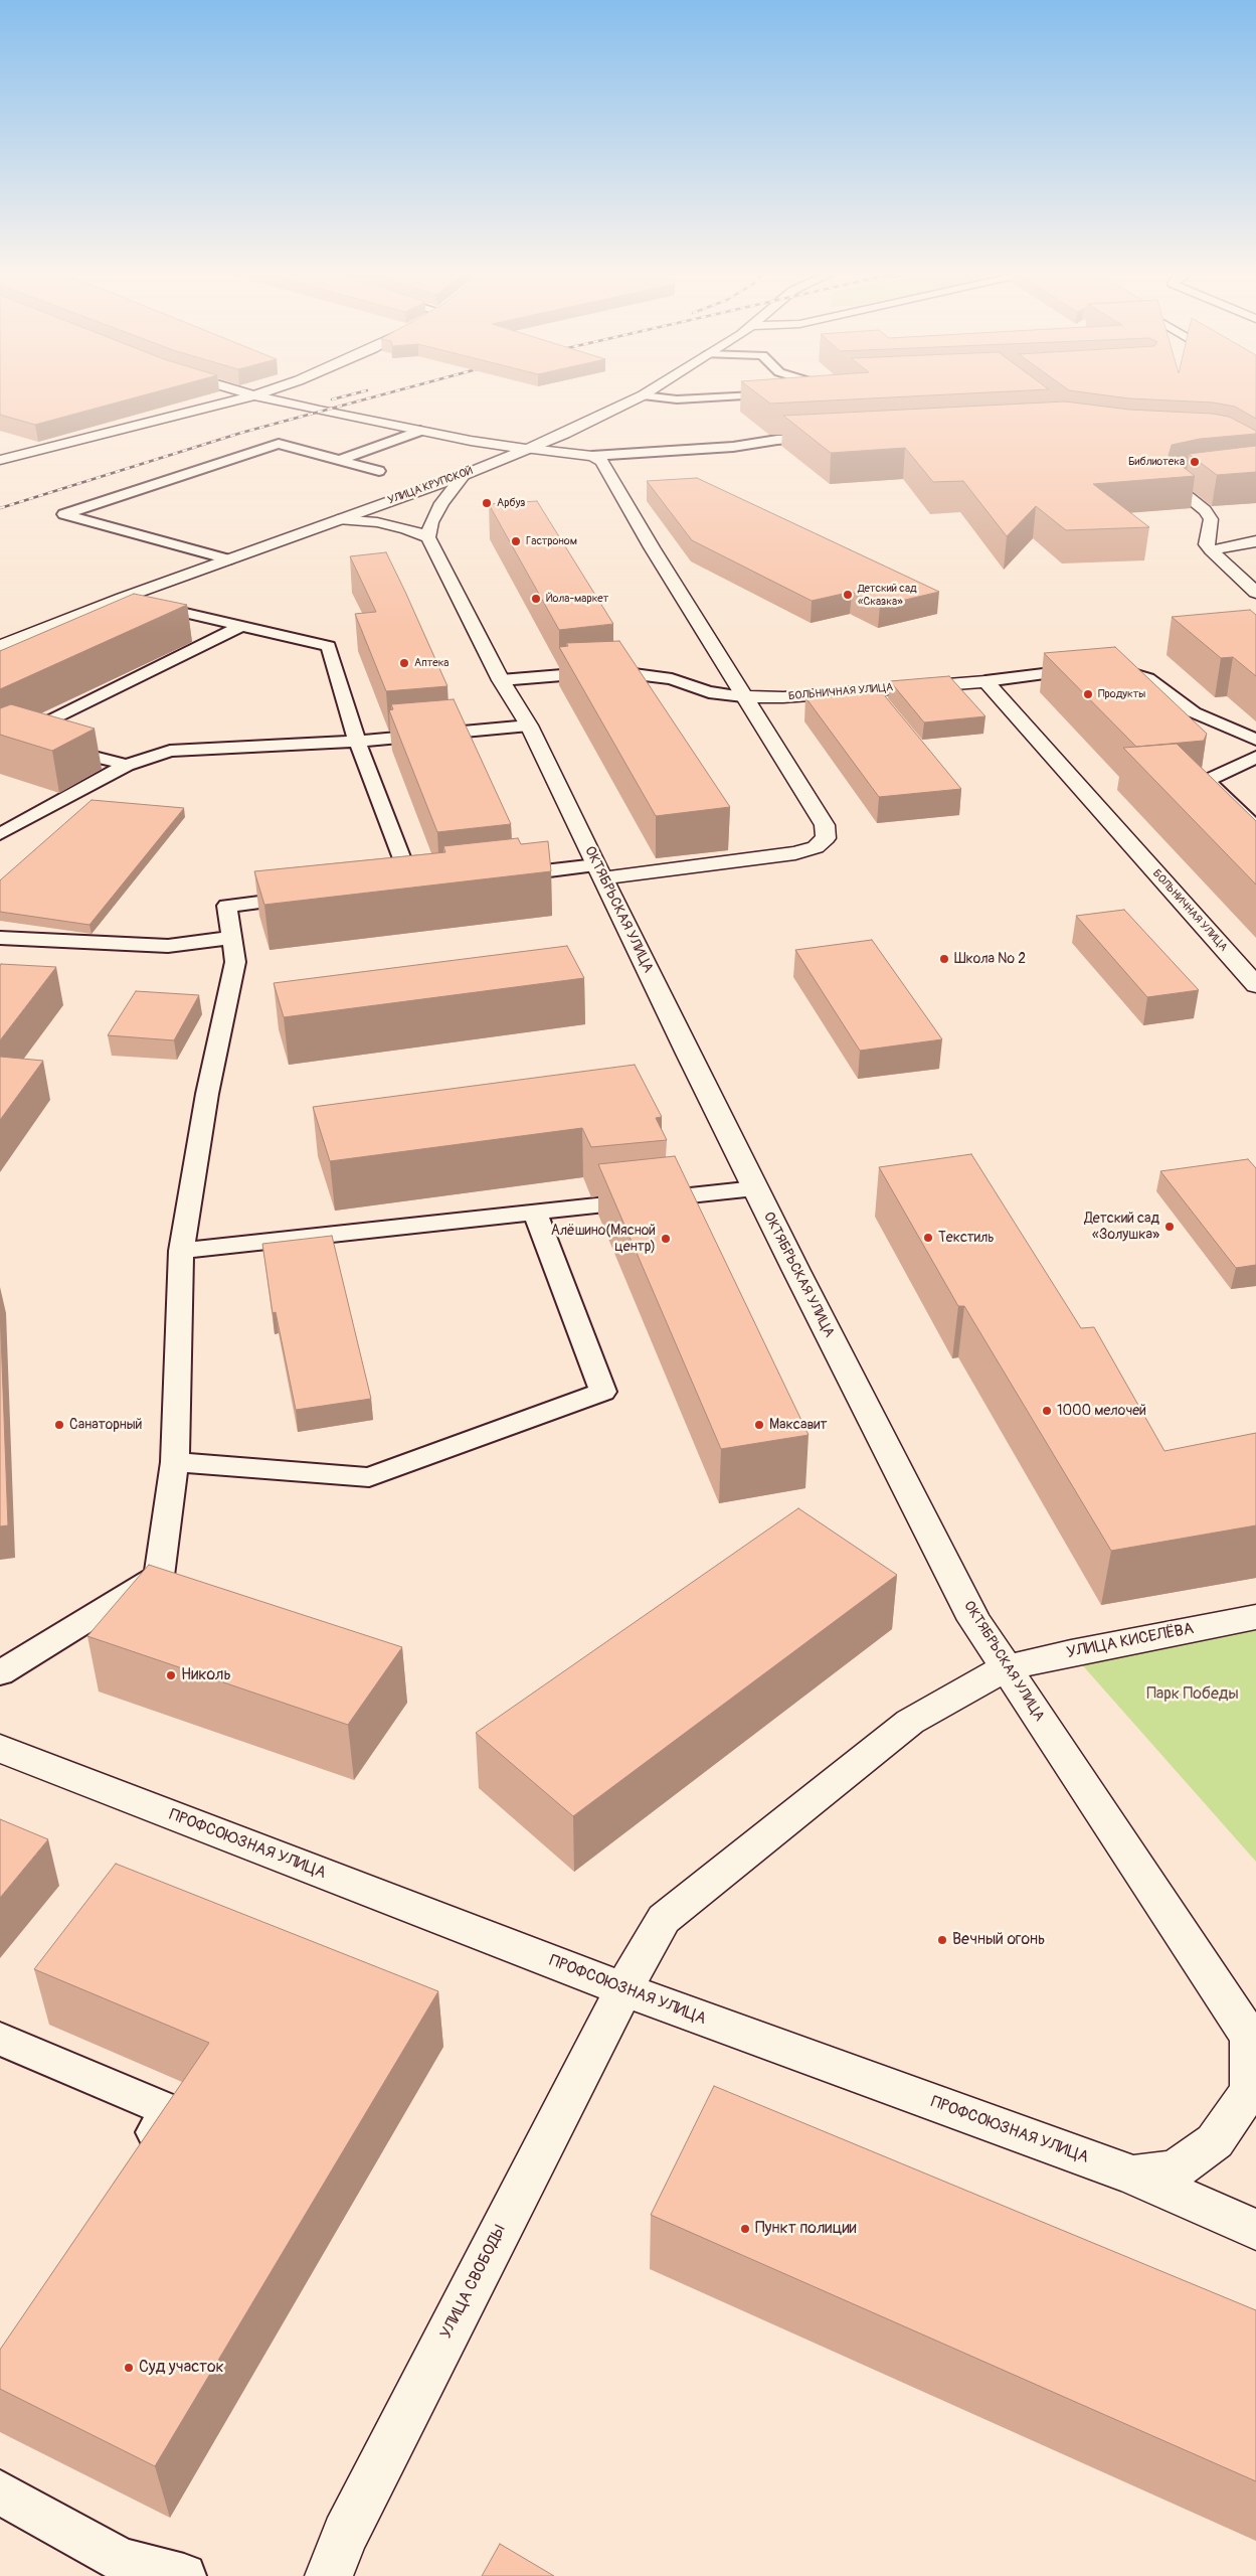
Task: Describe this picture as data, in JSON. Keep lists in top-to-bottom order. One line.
{"streets":{"street":["УЛИЦА КРУПСКОЙ","БОЛЬНИЧНАЯ УЛИЦА","ОКТЯБРЬСКАЯ УЛИЦА","УЛИЦА КИСЕЛЁВА","ПРОФСОЮЗНАЯ УЛИЦА","УЛИЦА СВОБОДЫ"]},"crossings":[["ОКТЯБРЬСКАЯ УЛИЦА","УЛИЦА КИСЕЛЁВА"],["УЛИЦА КИСЕЛЁВА","ПРОФСОЮЗНАЯ УЛИЦА"],["УЛИЦА КИСЕЛЁВА","УЛИЦА СВОБОДЫ"],["ПРОФСОЮЗНАЯ УЛИЦА","УЛИЦА СВОБОДЫ"]],"parks":["Парк Победы"],"places":["Библиотека","Арбуз","Гастроном","Детский сад «Сказка»","Йола-маркет","Аптека","Продукты","Школа № 2","Детский сад «Золушка»","Текстиль","Алёшино(Мясной центр)","1000 мелочей","Санаторный","Максавит","Николь","Вечный огонь","Пункт полиции","Суд участок"]}
